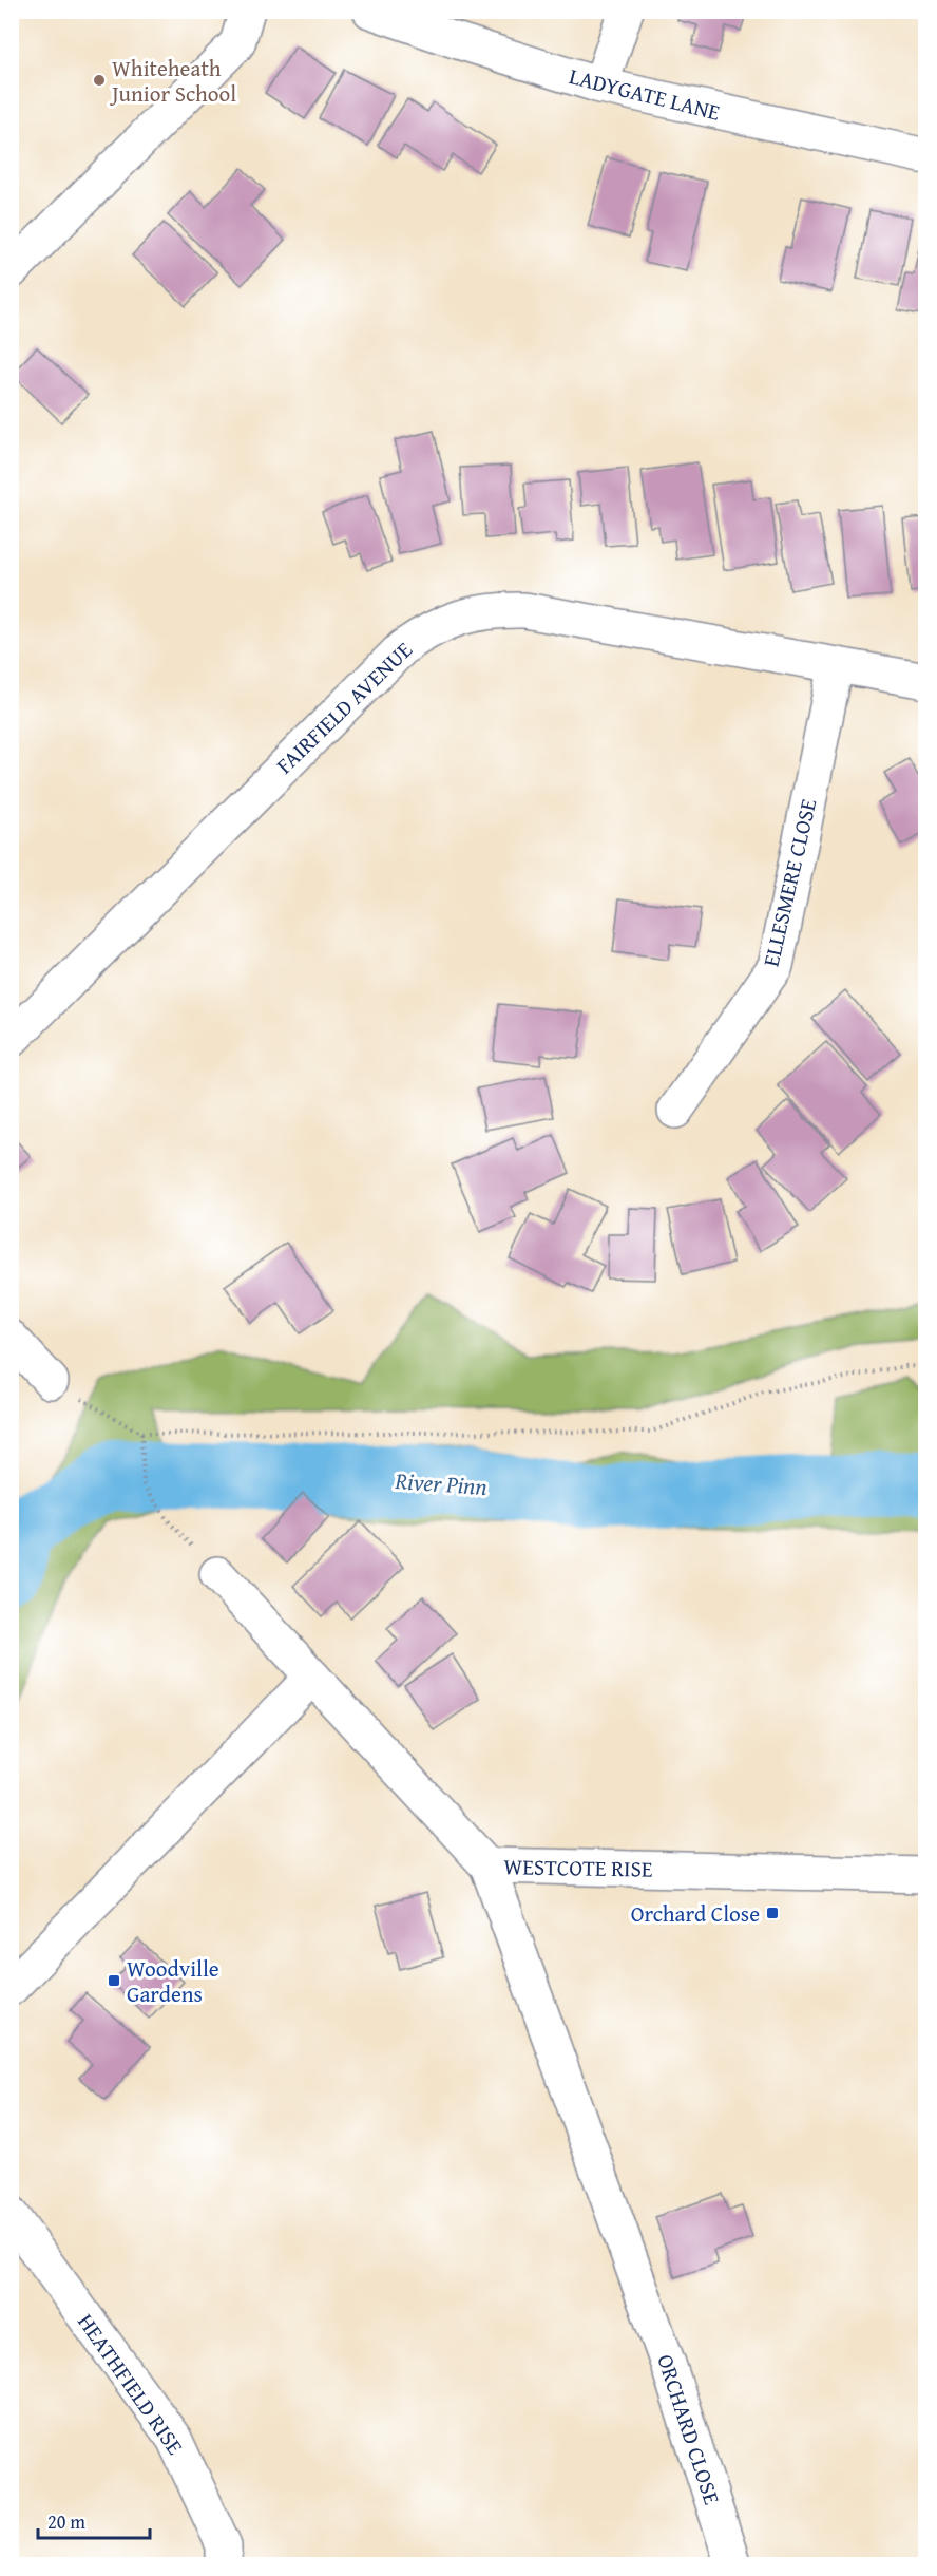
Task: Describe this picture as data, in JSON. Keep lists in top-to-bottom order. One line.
{"streets":{"street":["LADYGATE LANE","FAIRFIELD AVENUE","ELLESMERE CLOSE","WESTCOTE RISE","HEATHFIELD RISE","ORCHARD CLOSE"]},"crossings":[["FAIRFIELD AVENUE","ELLESMERE CLOSE"],["WESTCOTE RISE","ORCHARD CLOSE"]],"water":["River Pinn"],"places":{"other":["Whiteheath Junior School"],"transit":["Orchard Close","Woodville Gardens"]},"scale_bar":"20 m"}
